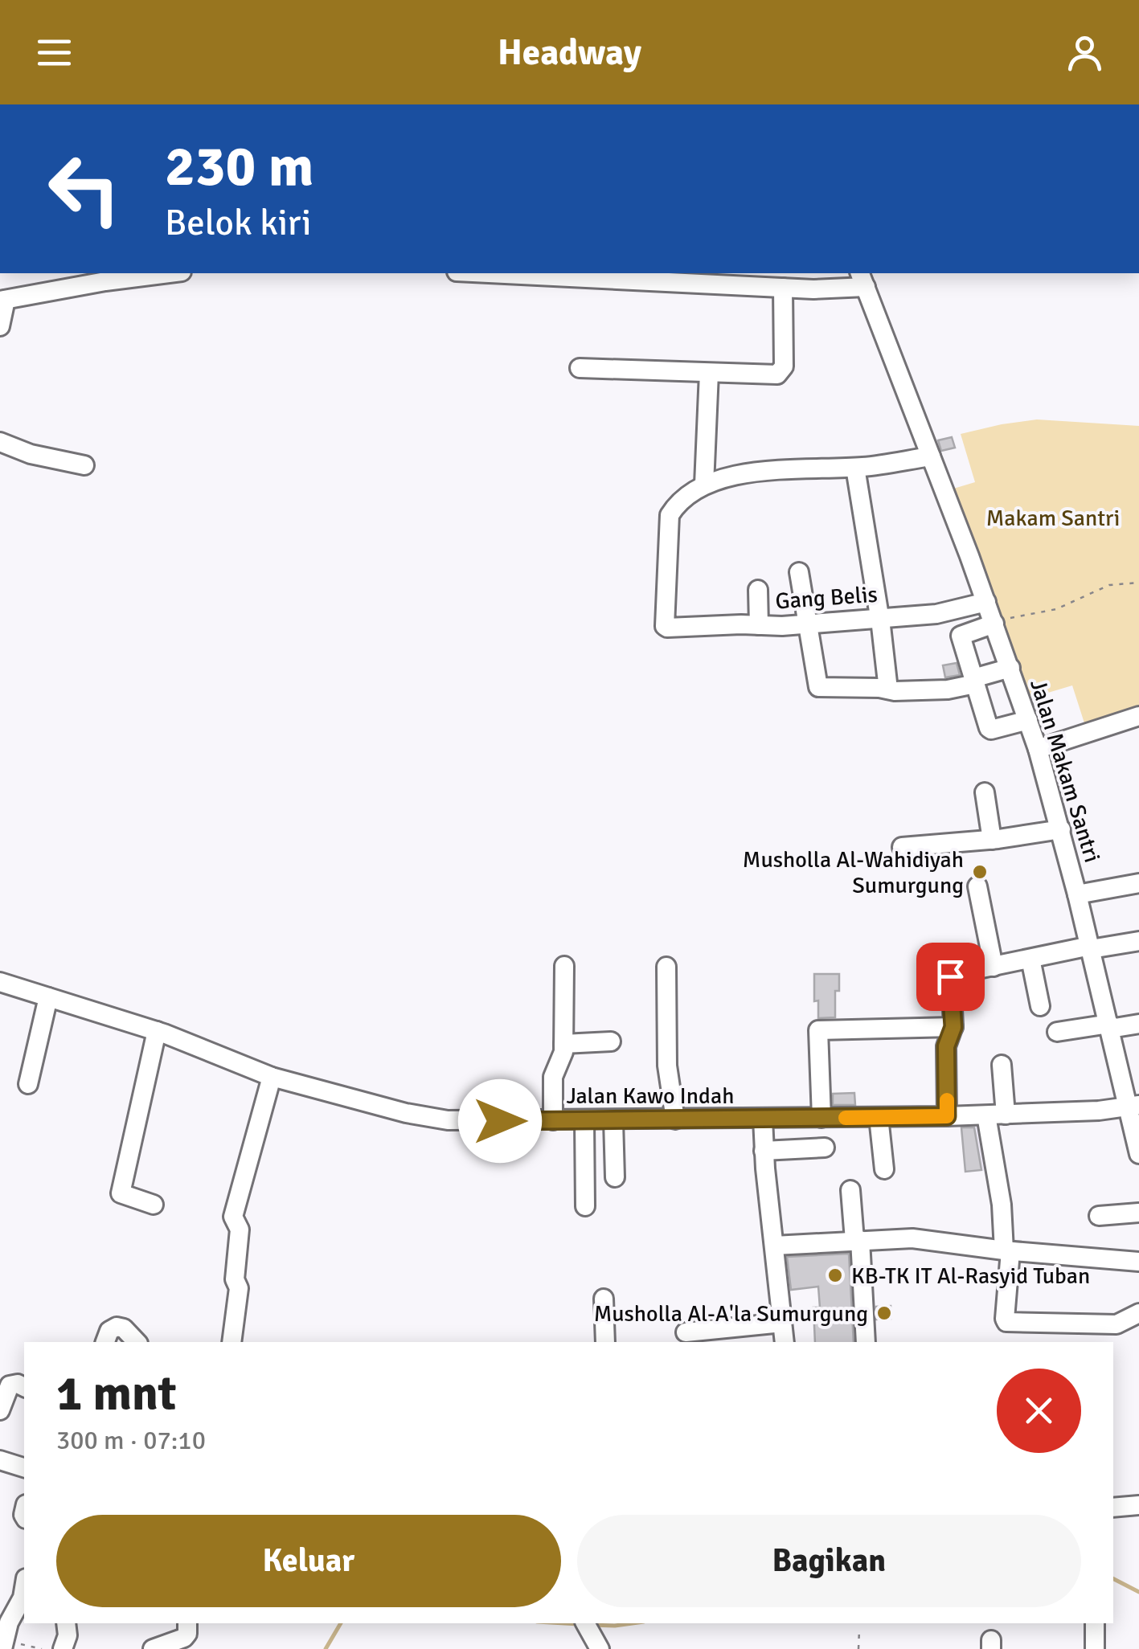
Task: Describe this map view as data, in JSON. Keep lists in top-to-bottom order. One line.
{"streets":{"street":["Gang Belis","Jalan Makam Santri","Jalan Kawo Indah"]},"crossings":[["Gang Belis","Jalan Makam Santri"],["Jalan Makam Santri","Jalan Kawo Indah"]],"parks":["Makam Santri"],"places":["Musholla Al-Wahidiyah Sumurgung","KB-TK IT Al-Rasyid Tuban","Musholla Al-A'la Sumurgung"],"page":{"header":"Headway","turn":["230 m","Belok kiri"],"heading":["1 mnt","300 m · 07:10"],"buttons":["Keluar","Bagikan"]}}
